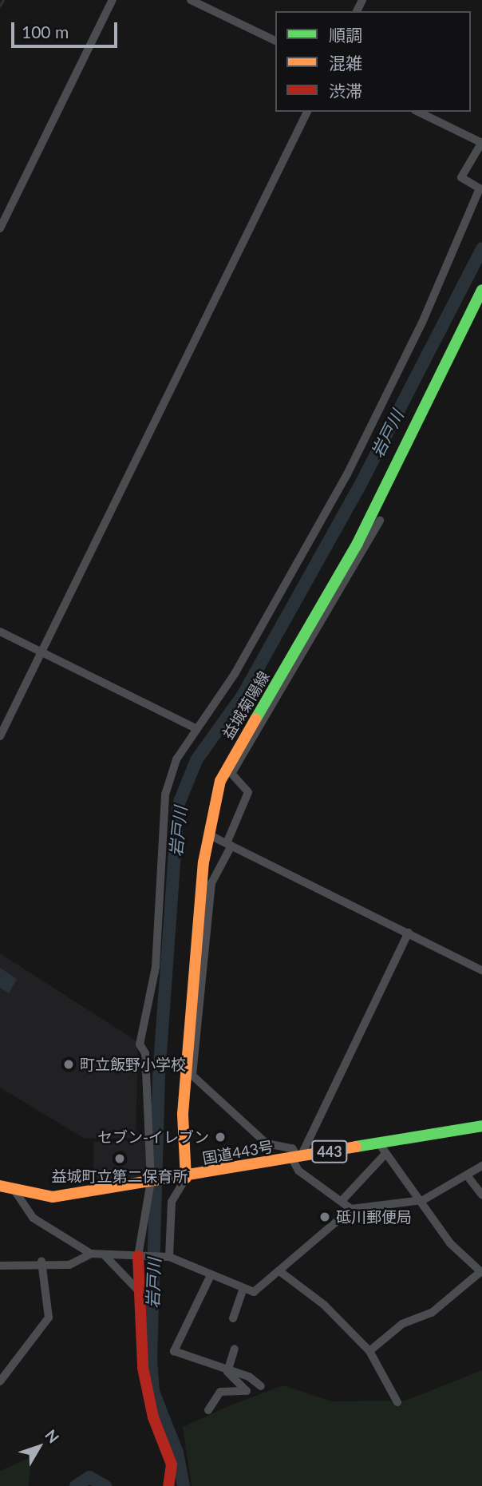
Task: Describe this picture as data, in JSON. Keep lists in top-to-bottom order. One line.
{"streets":{"main road":["益城菊陽線","443","国道443号"]},"crossings":[["益城菊陽線","国道443号"]],"water":["岩戸川"],"places":["町立飯野小学校","セブン-イレブン","益城町立第二保育所","砥川郵便局"],"legend":["順調","混雑","渋滞"],"scale_bar":"100 m","north":"top right"}
